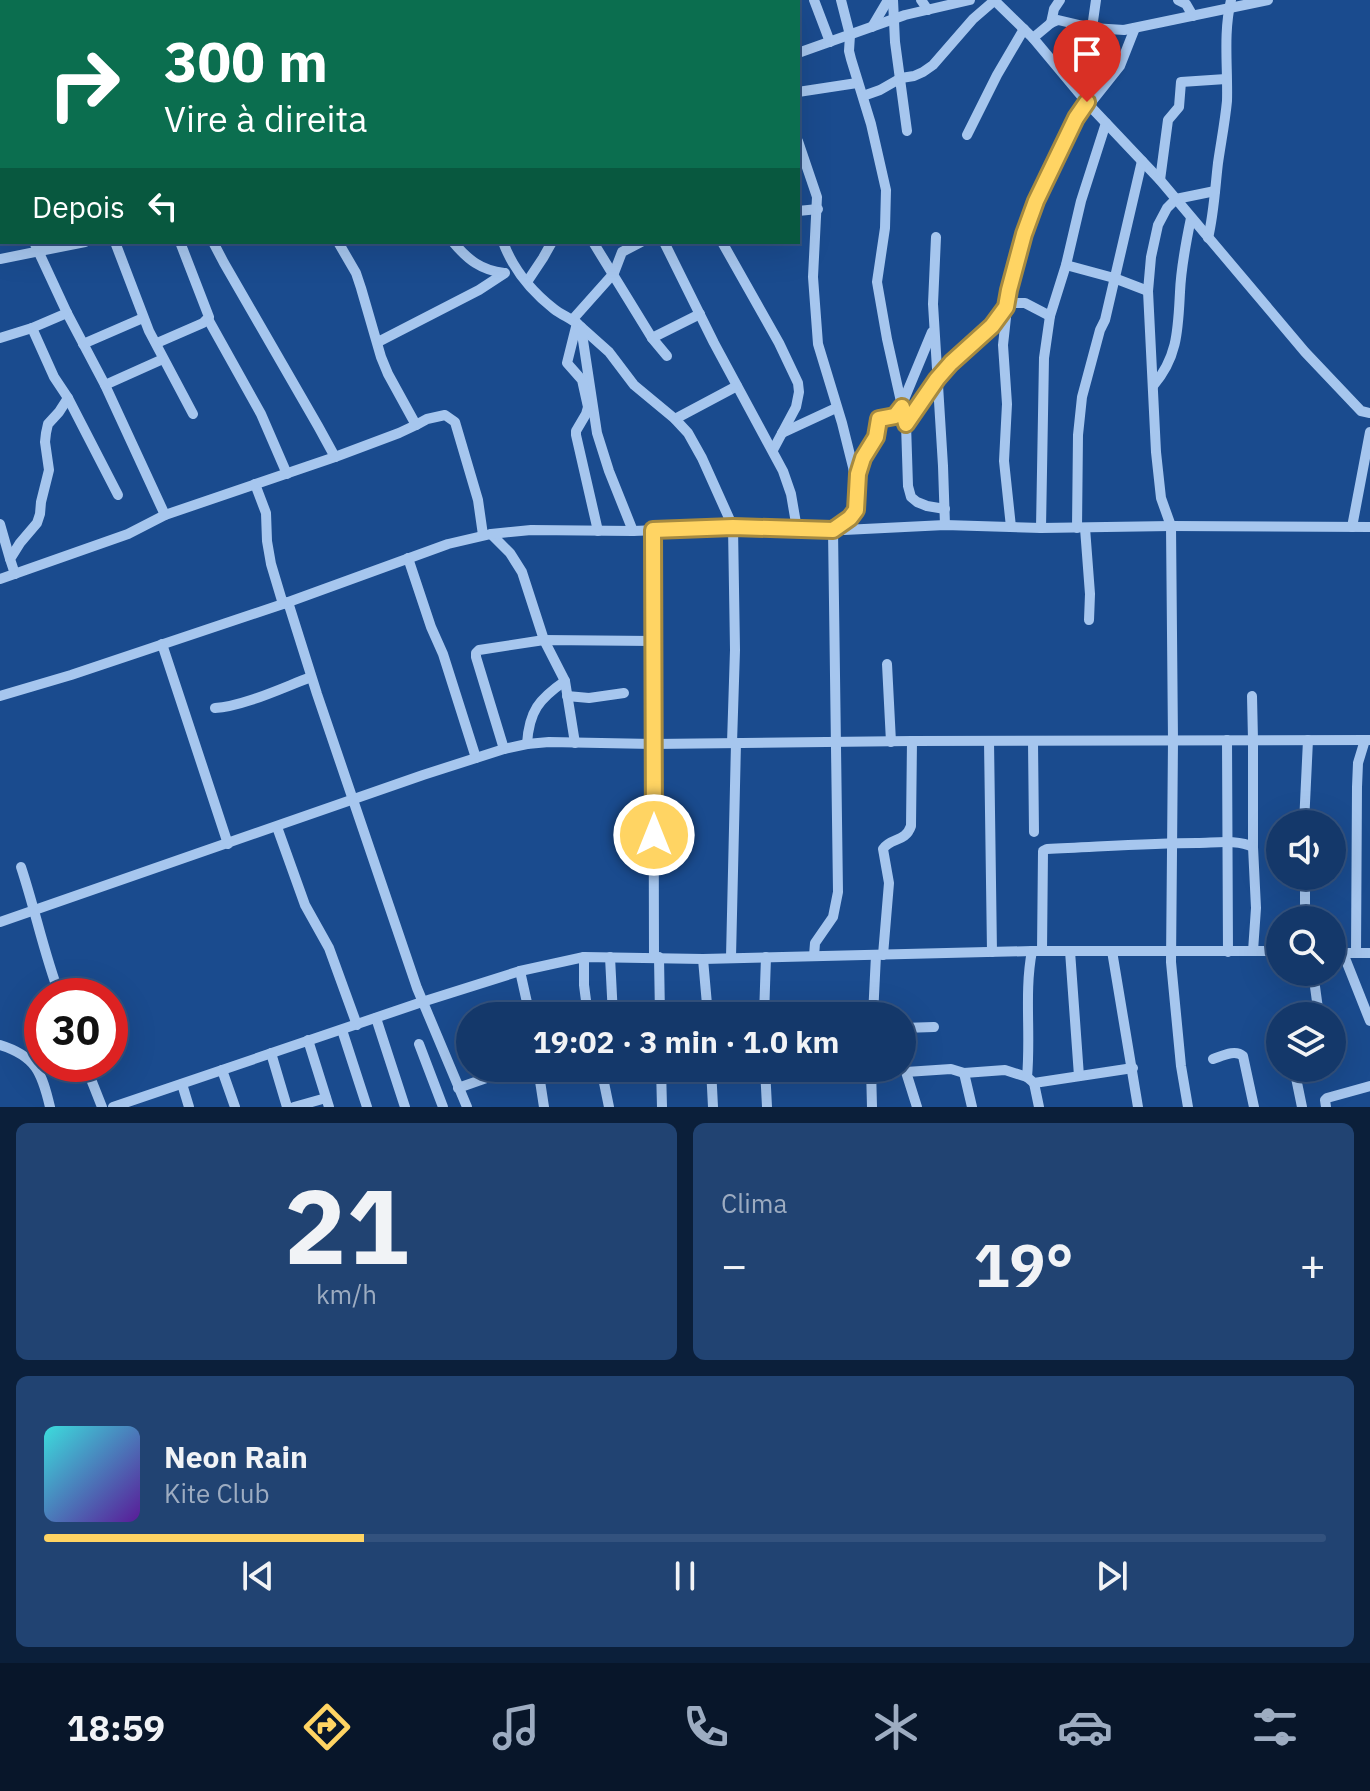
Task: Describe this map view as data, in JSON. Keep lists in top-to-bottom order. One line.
{"page":{"turn":["300 m","Vire à direita"],"then":"Depois","limit":"30","trip":"19:02 · 3 min · 1.0 km","tile":[["21","km/h"],"Clima"],"heat":["−","19°","+"],"song":["Neon Rain","Kite Club"],"tabs":"18:59"}}
